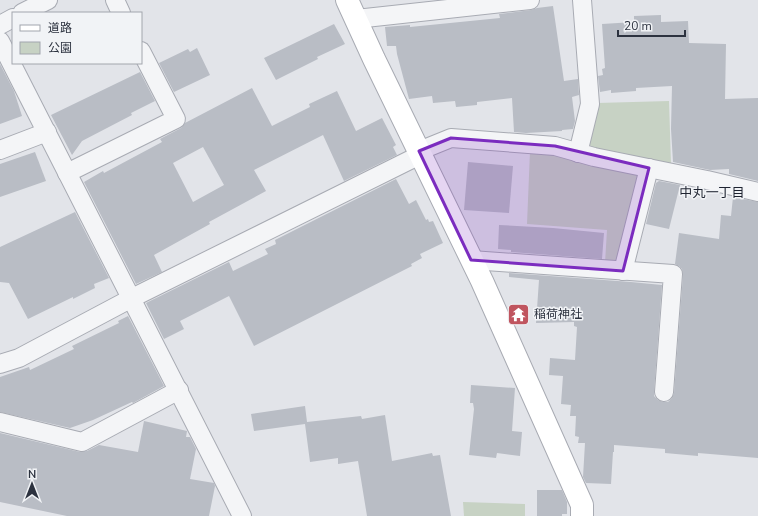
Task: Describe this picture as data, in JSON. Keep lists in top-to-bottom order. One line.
{"districts":["中丸一丁目"],"places":{"temple":["稲荷神社"]},"legend":["道路","公園"],"scale_bar":"20 m","north":"top"}
